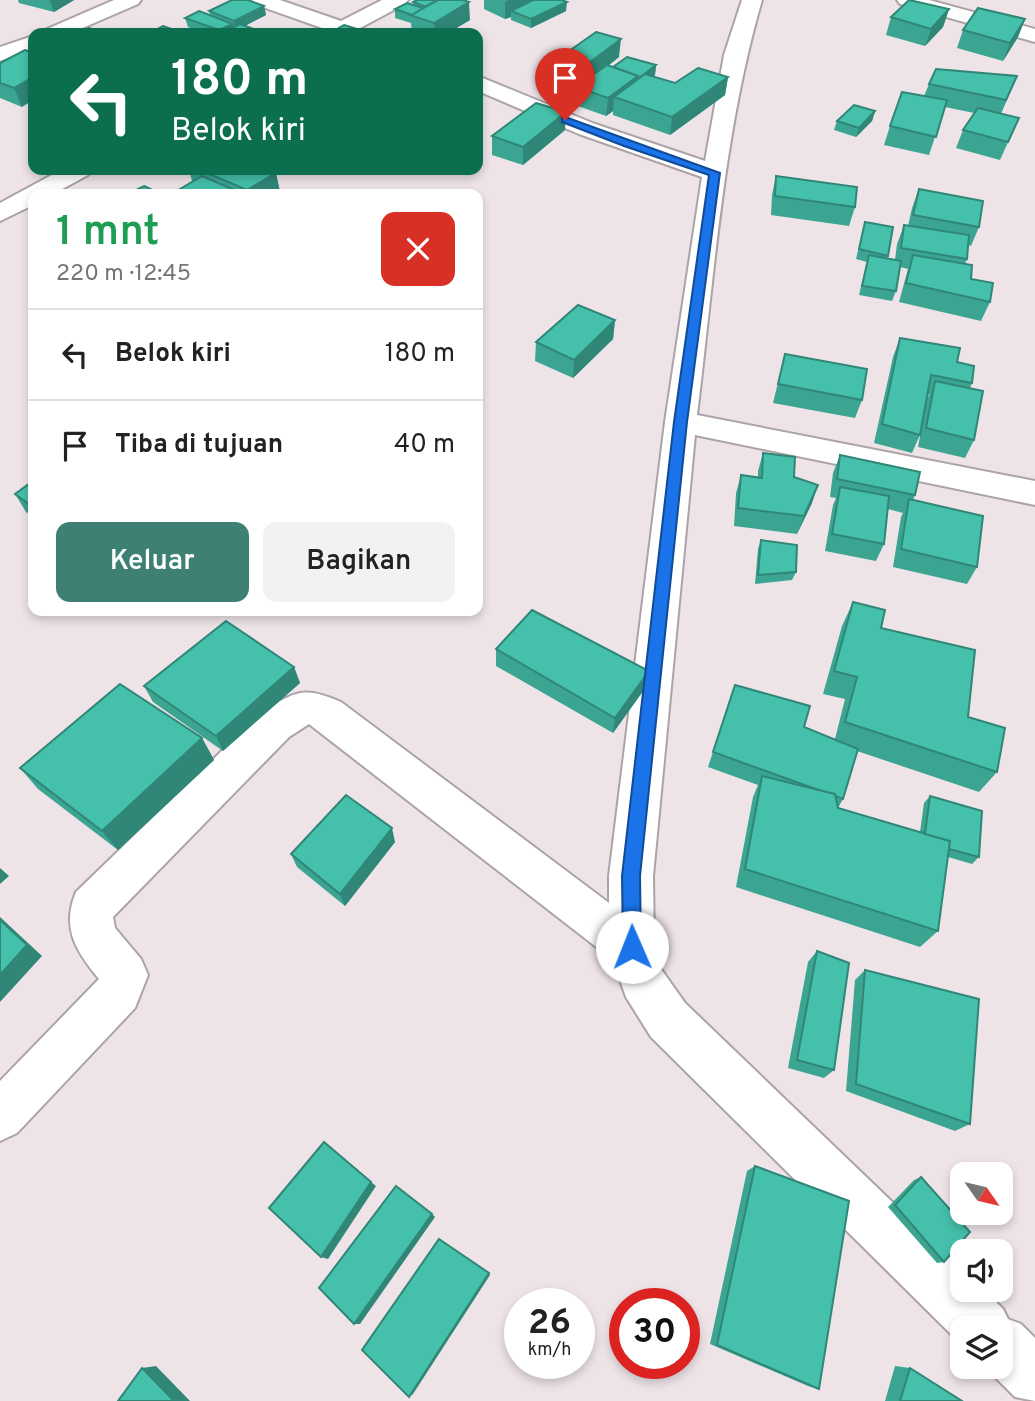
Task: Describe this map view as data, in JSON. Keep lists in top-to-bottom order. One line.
{"north":"bottom right","page":{"turn":["180 m","Belok kiri"],"heading":["1 mnt","220 m · 12:45"],"list":[{"name":"Belok kiri","value":"180 m"},{"name":"Tiba di tujuan","value":"40 m"}],"buttons":["Keluar","Bagikan"],"speed":"26 km/h","limit":"30"}}
